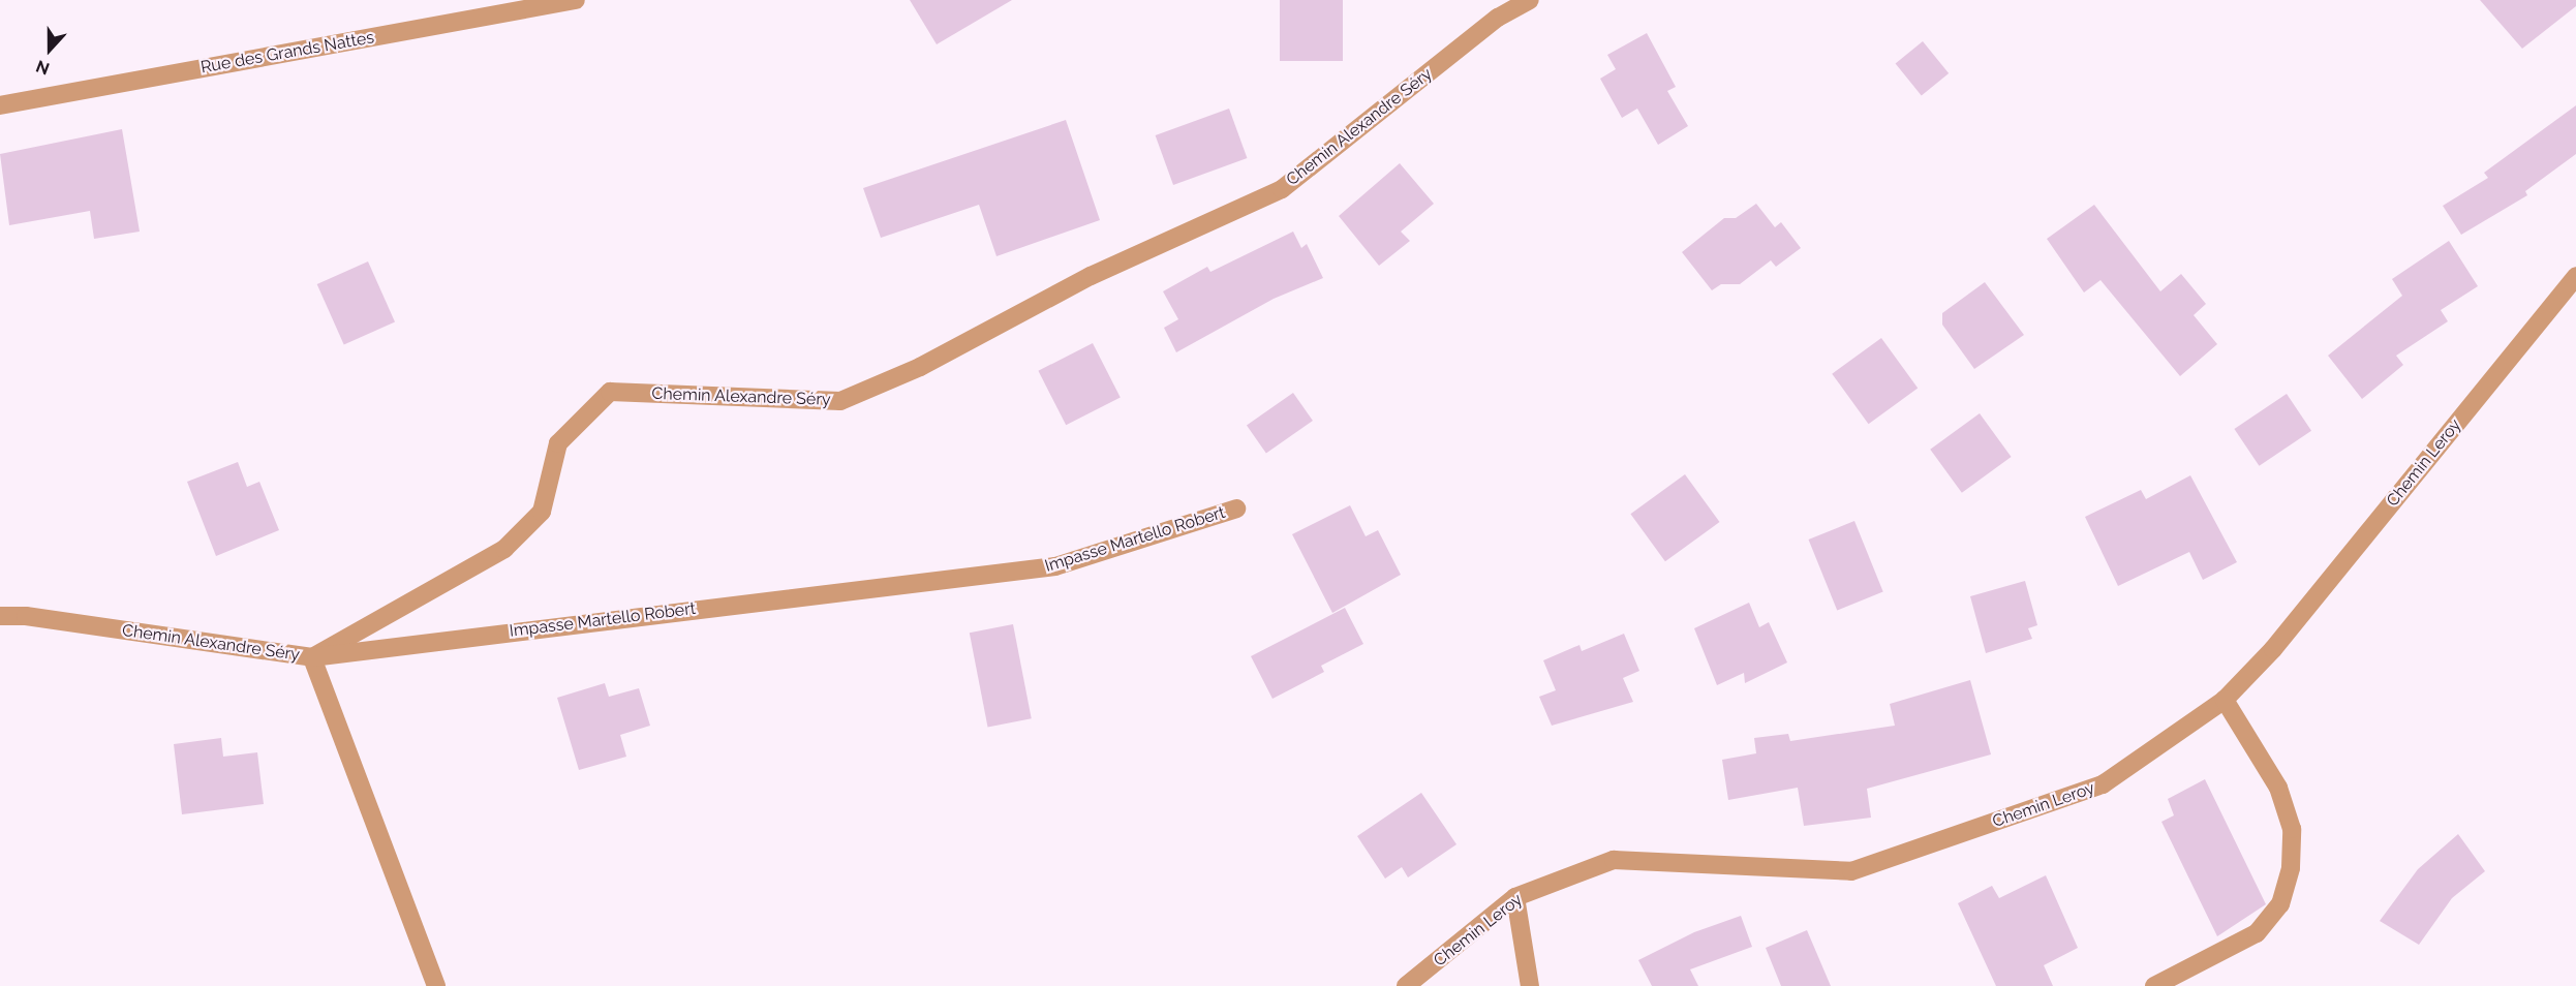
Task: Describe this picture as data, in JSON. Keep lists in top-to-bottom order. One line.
{"streets":{"street":["Rue des Grands Nattes","Chemin Alexandre Séry","Chemin Leroy","Impasse Martello Robert"]},"crossings":[["Chemin Alexandre Séry","Impasse Martello Robert"]],"north":"bottom"}
